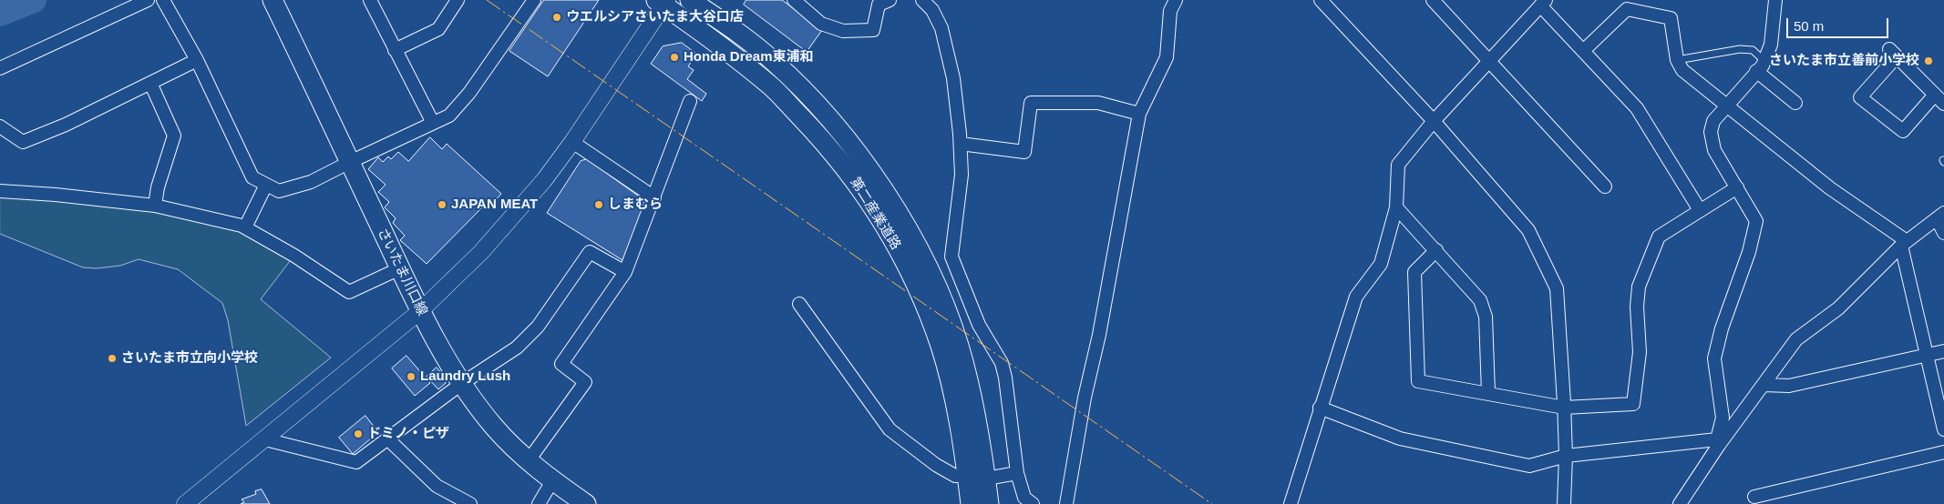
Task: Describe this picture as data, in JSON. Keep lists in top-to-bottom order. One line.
{"streets":{"main road":["第二産業道路","さいたま川口線"]},"places":["ウエルシアさいたま大谷口店","Honda Dream東浦和","さいたま市立善前小学校","JAPAN MEAT","しまむら","さいたま市立向小学校","Laundry Lush","ドミノ・ピザ"],"scale_bar":"50 m"}
